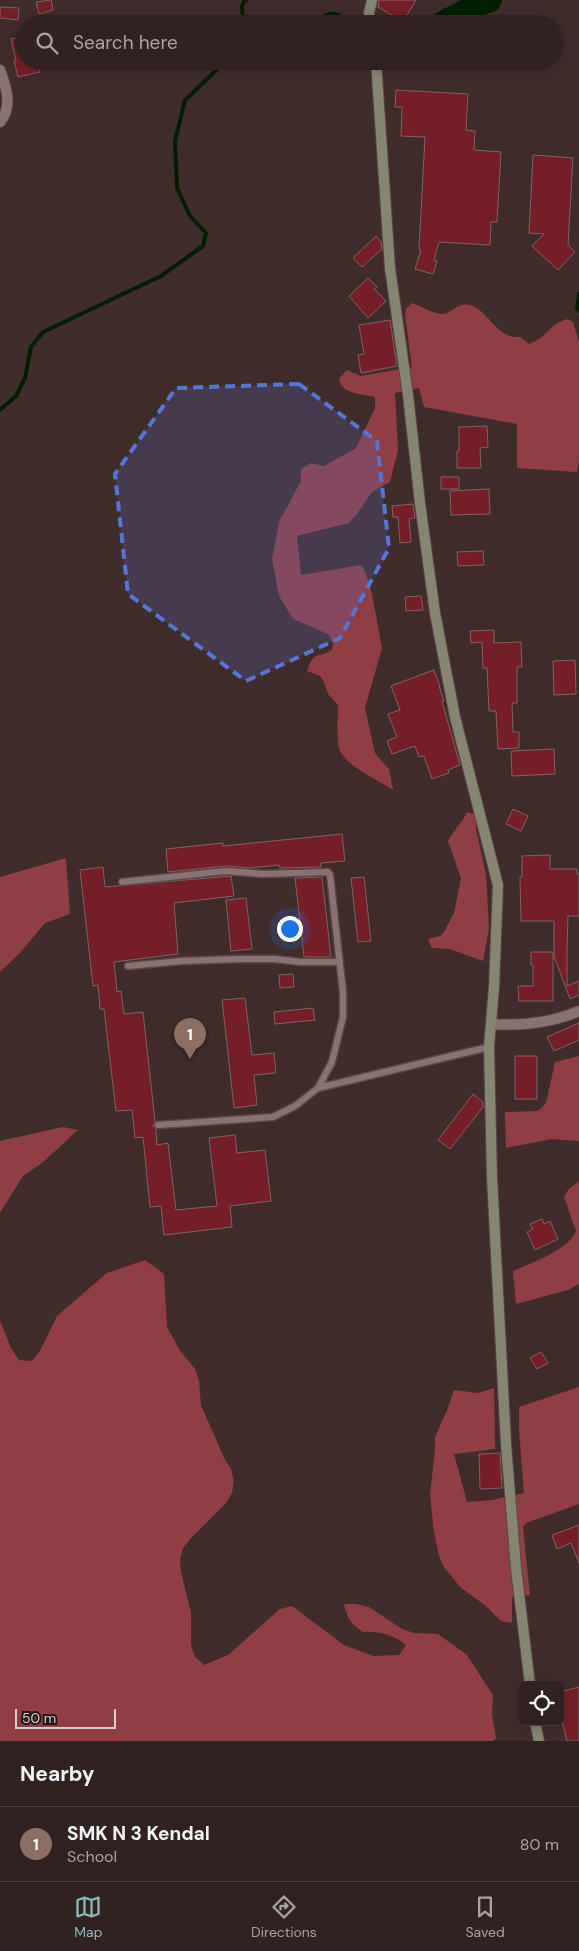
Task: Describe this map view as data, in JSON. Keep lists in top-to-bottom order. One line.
{"scale_bar":"50 m","page":{"search":"Search here","pins":"1","scale":"50 m","heading":"Nearby","list":[{"mark":"1","name":"SMK N 3 Kendal","note":"School","value":"80 m"}],"nav":["Map","Directions","Saved"]}}
